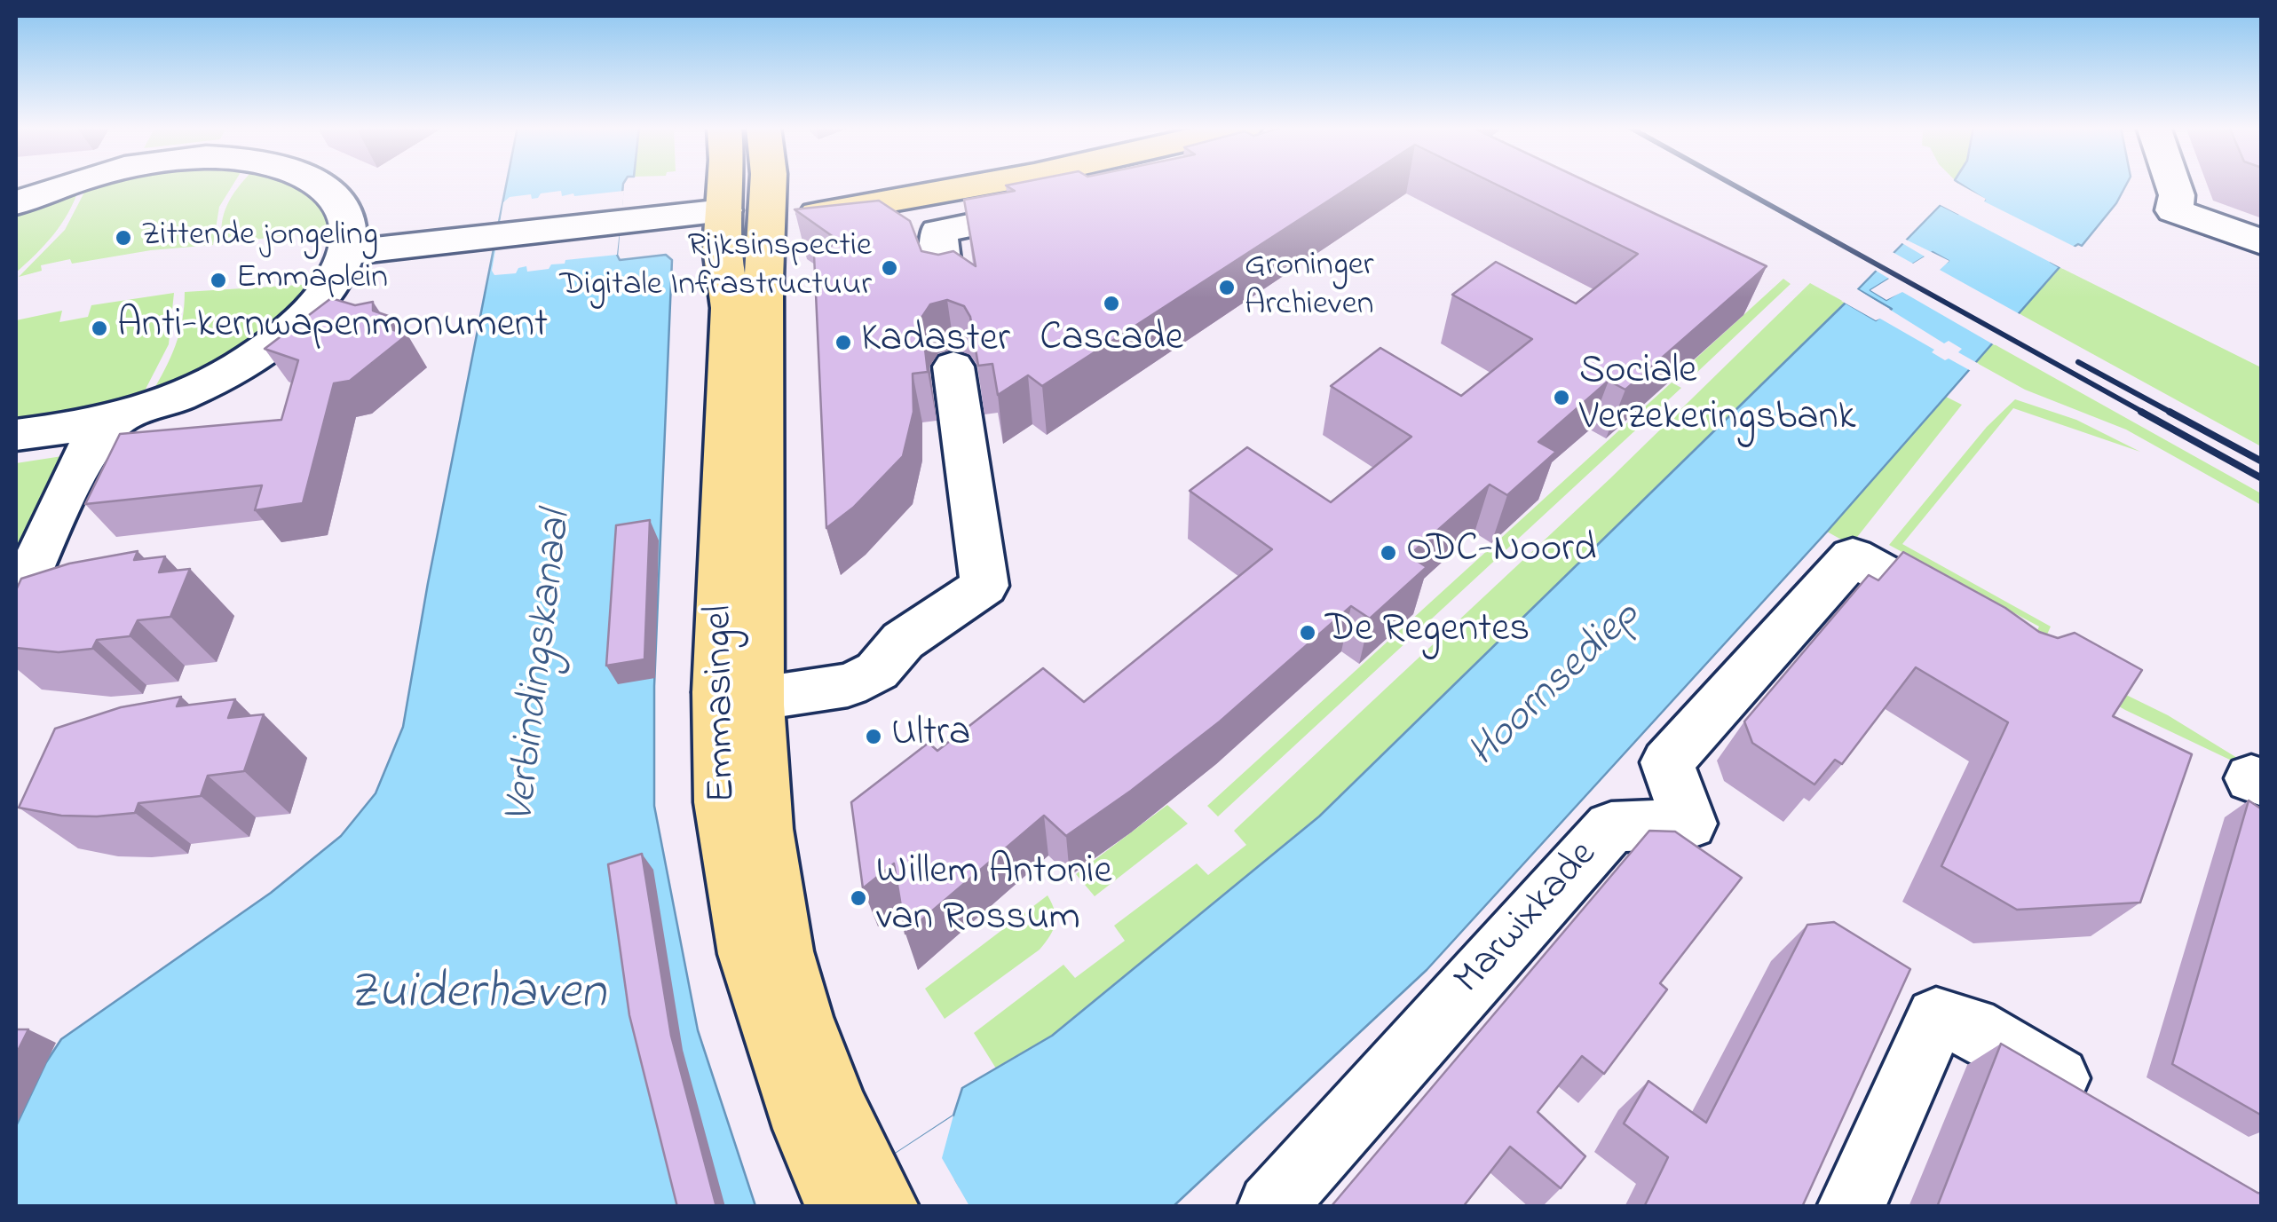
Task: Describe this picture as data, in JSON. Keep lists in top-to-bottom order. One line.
{"streets":{"main road":["Emmasingel"],"street":["Marwixkade"]},"water":["Verbindingskanaal","Hoornsediep","Zuiderhaven"],"places":["Zittende jongeling","Rijksinspectie Digitale Infrastructuur","Emmaplein","Groninger Archieven","Cascade","Anti-kernwapenmonument","Kadaster","Sociale Verzekeringsbank","ODC-Noord","De Regentes","Ultra","Willem Antonie van Rossum"]}
